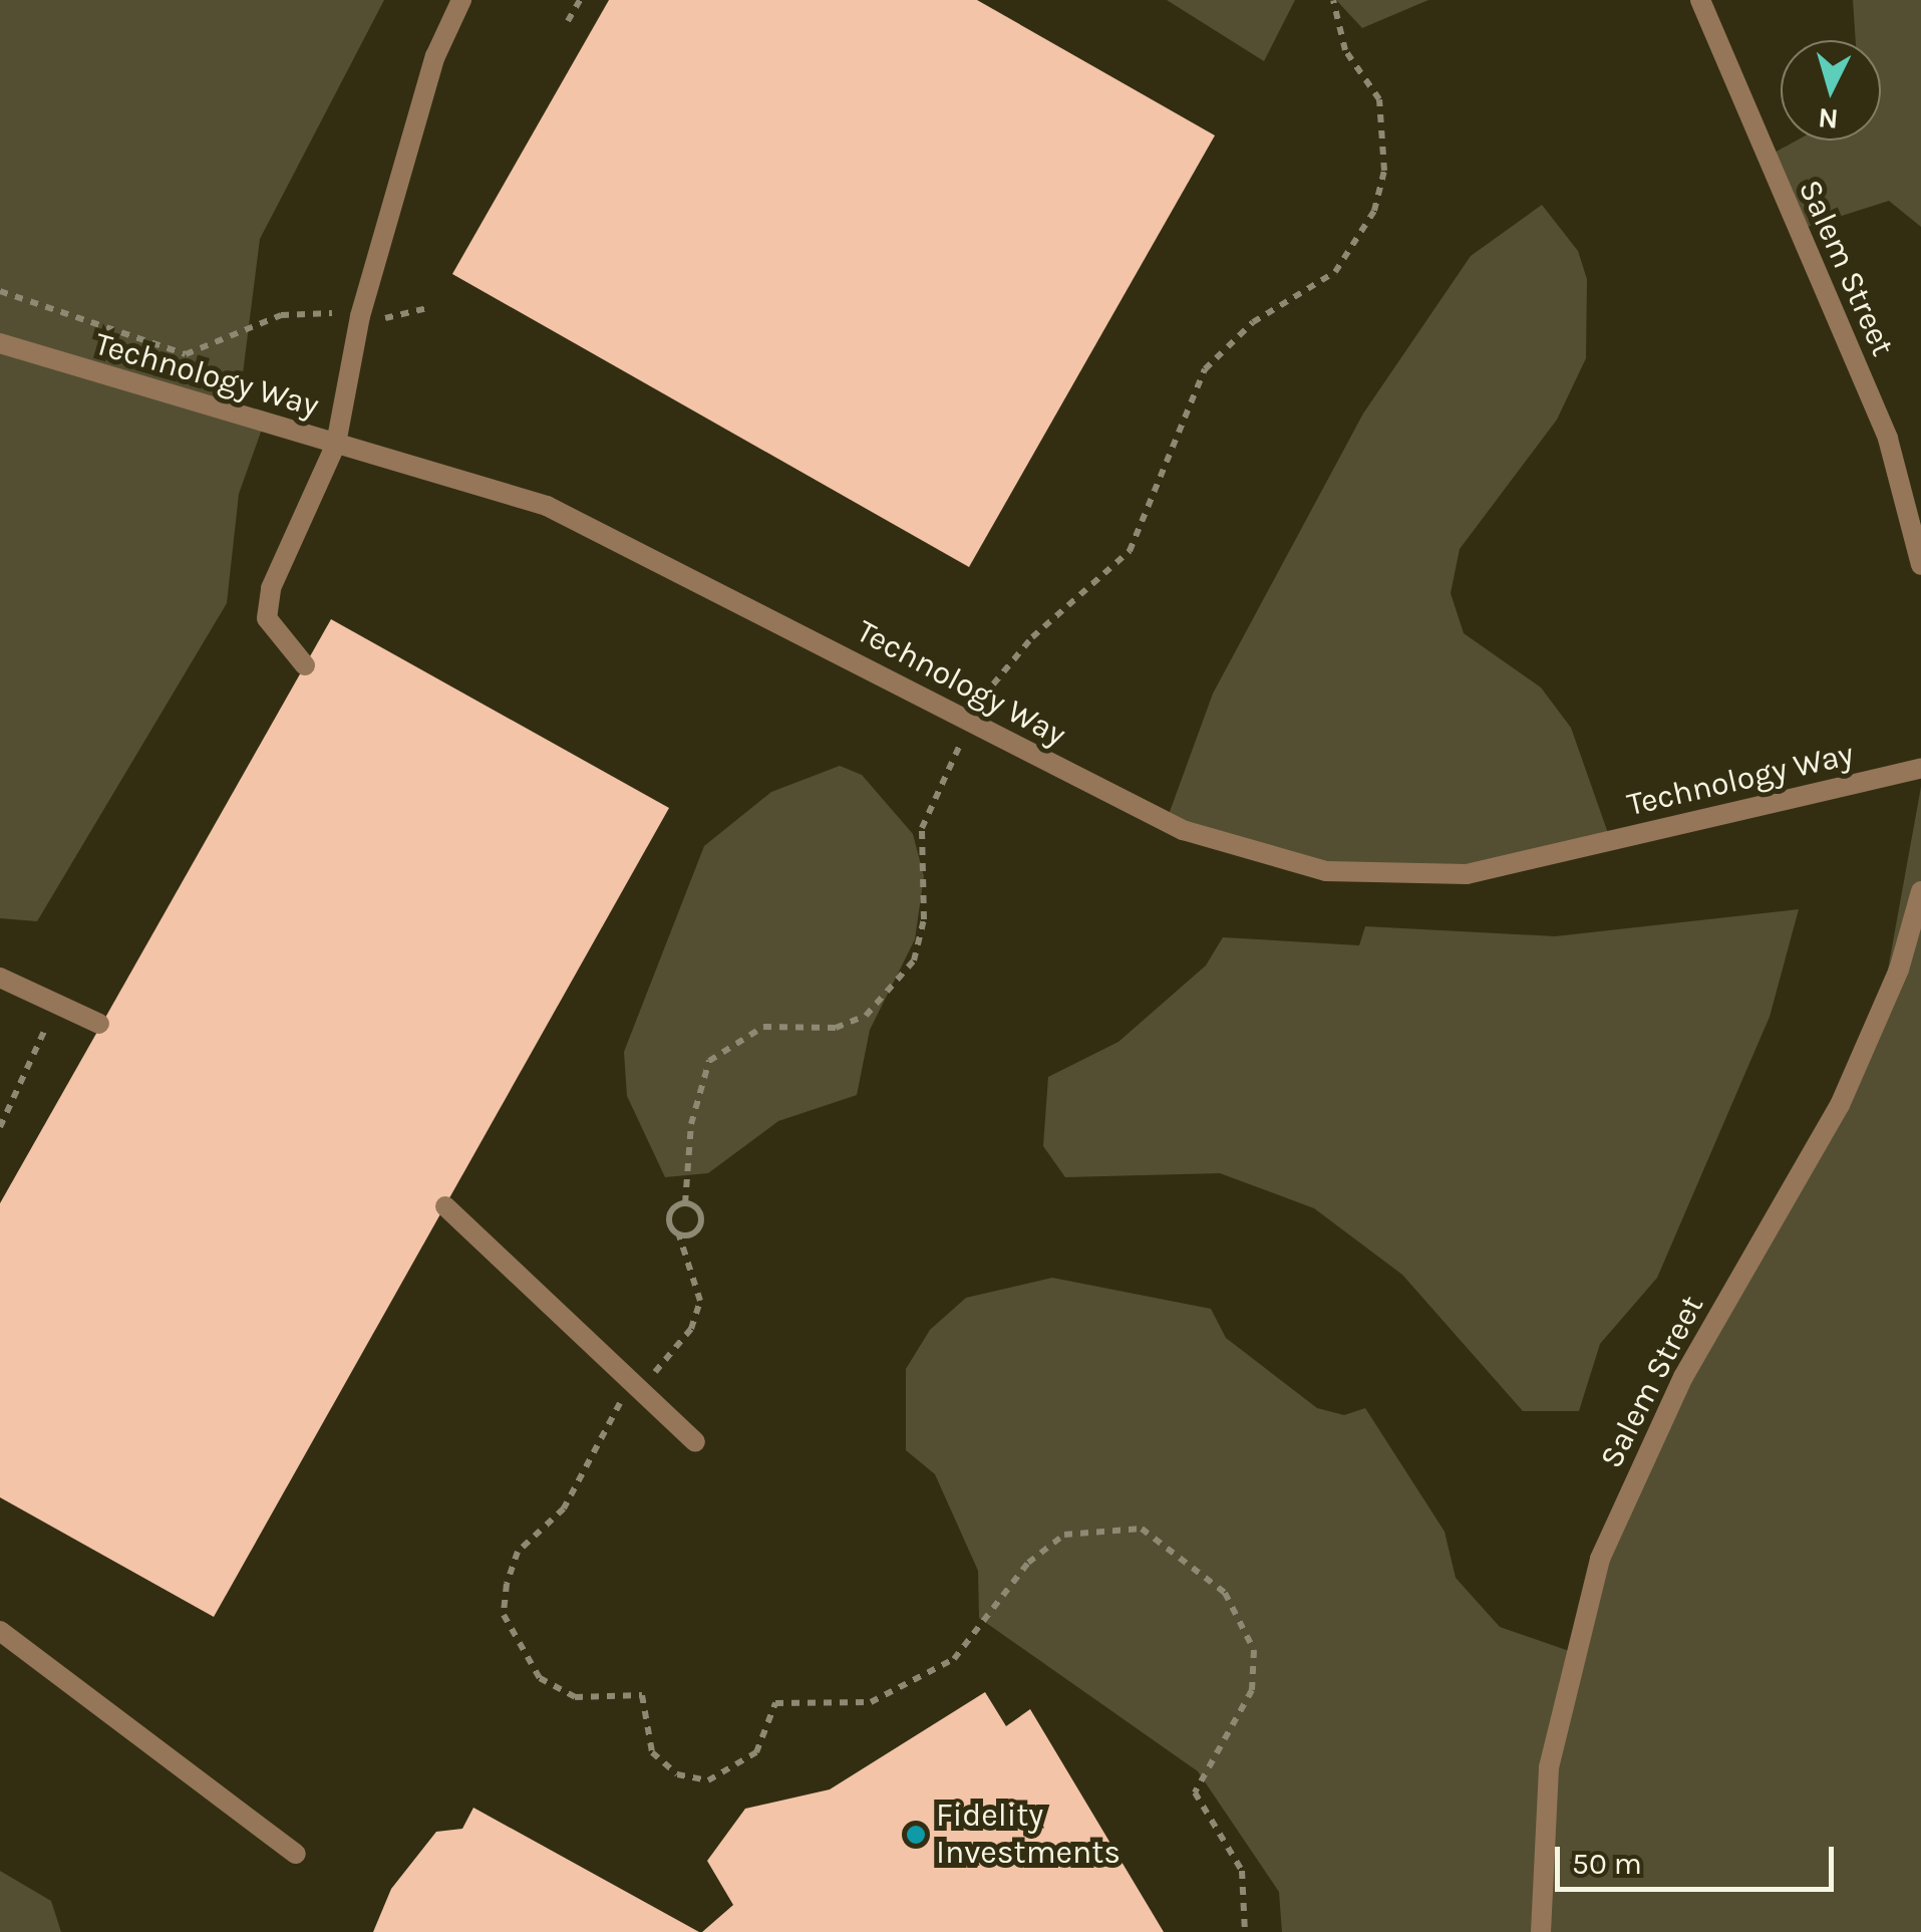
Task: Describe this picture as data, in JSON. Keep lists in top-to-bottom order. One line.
{"streets":{"street":["Salem Street","Technology Way"]},"places":["Fidelity Investments"],"scale_bar":"50 m","north":"bottom"}
